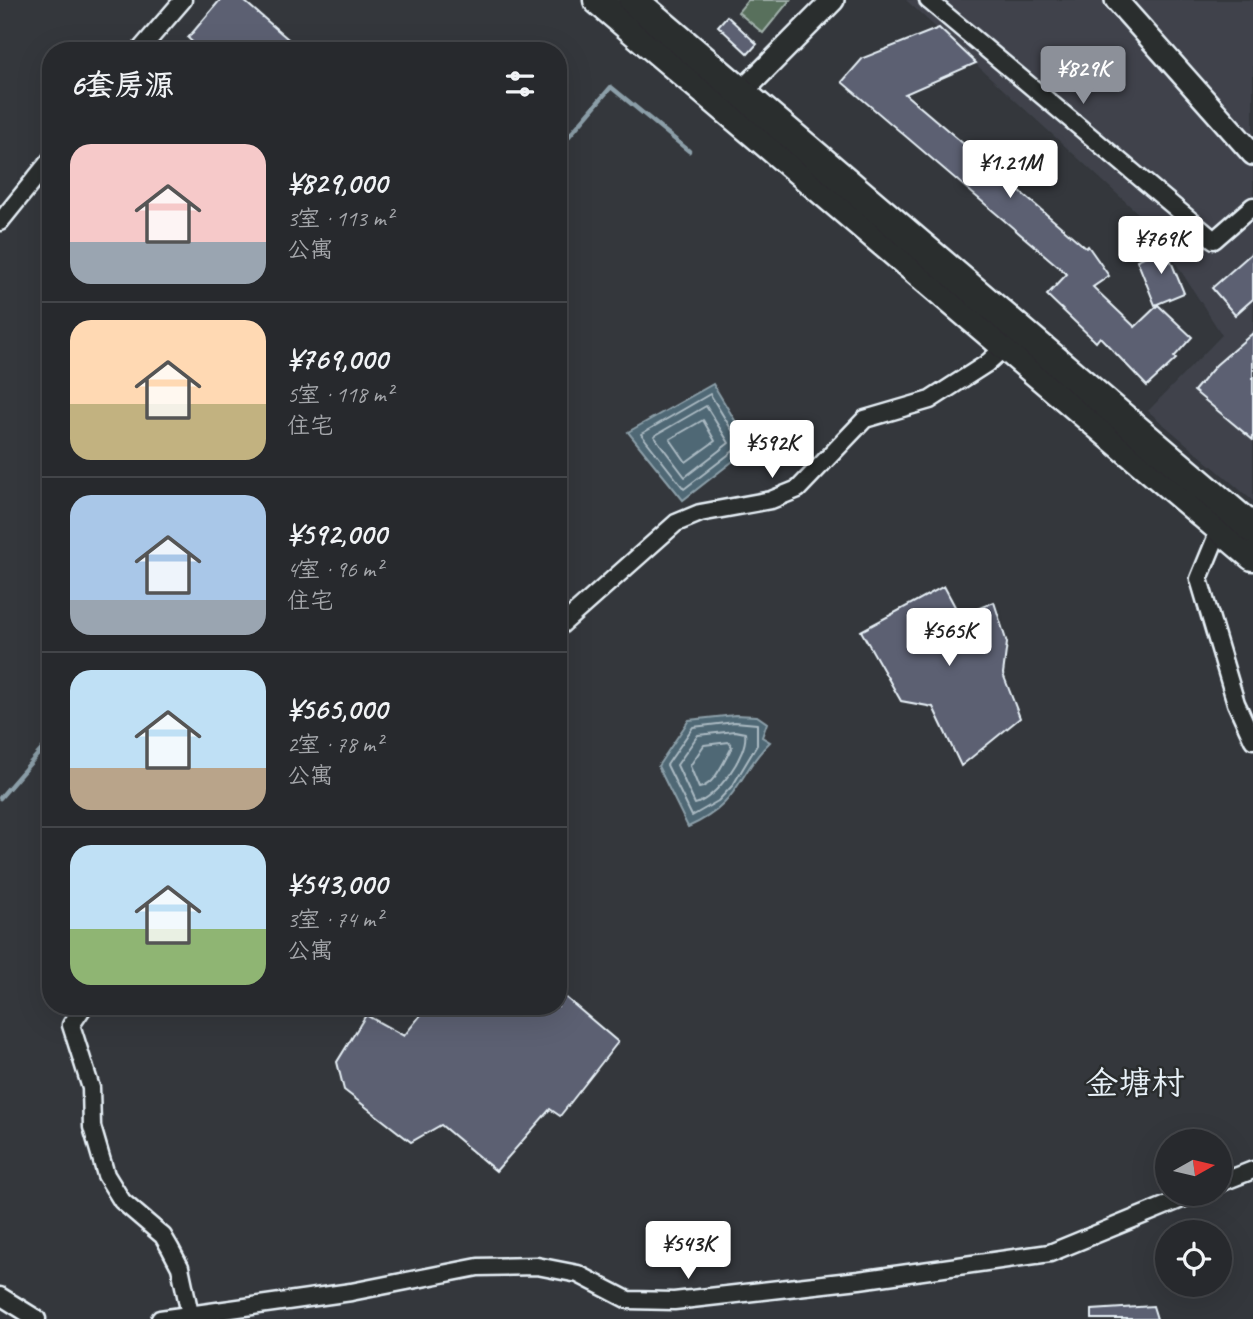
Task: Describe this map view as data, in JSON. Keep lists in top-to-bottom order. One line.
{"districts":["金塘村"],"north":"right","page":{"heading":"6套房源","price":["¥829K","¥1.21M","¥769K","¥592K","¥565K","¥543K"],"list":[{"name":"¥829,000","note":"3室 · 113 m² · 公寓"},{"name":"¥769,000","note":"5室 · 118 m² · 住宅"},{"name":"¥592,000","note":"4室 · 96 m² · 住宅"},{"name":"¥565,000","note":"2室 · 78 m² · 公寓"},{"name":"¥543,000","note":"3室 · 74 m² · 公寓"}]}}
